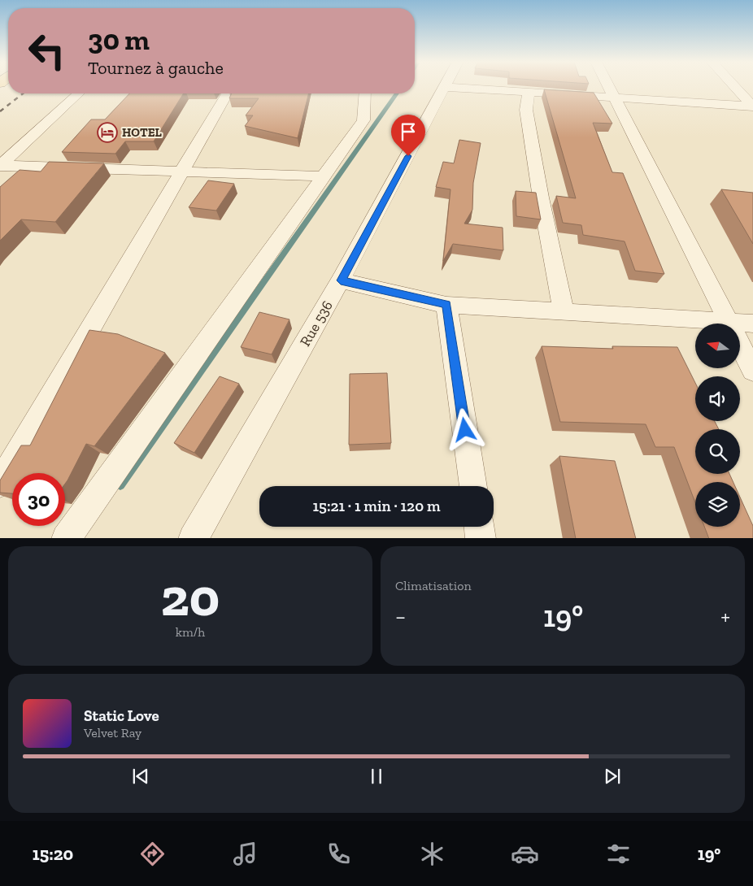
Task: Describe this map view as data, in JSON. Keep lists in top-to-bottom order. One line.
{"streets":{"street":["Rue 536"]},"places":{"hotel":["HOTEL"]},"north":"left","page":{"turn":["30 m","Tournez à gauche"],"limit":"30","trip":"15:21 · 1 min · 120 m","tile":[["20","km/h"],"Climatisation"],"heat":["−","19°","+"],"song":["Static Love","Velvet Ray"],"tabs":["15:20","19°"]}}
